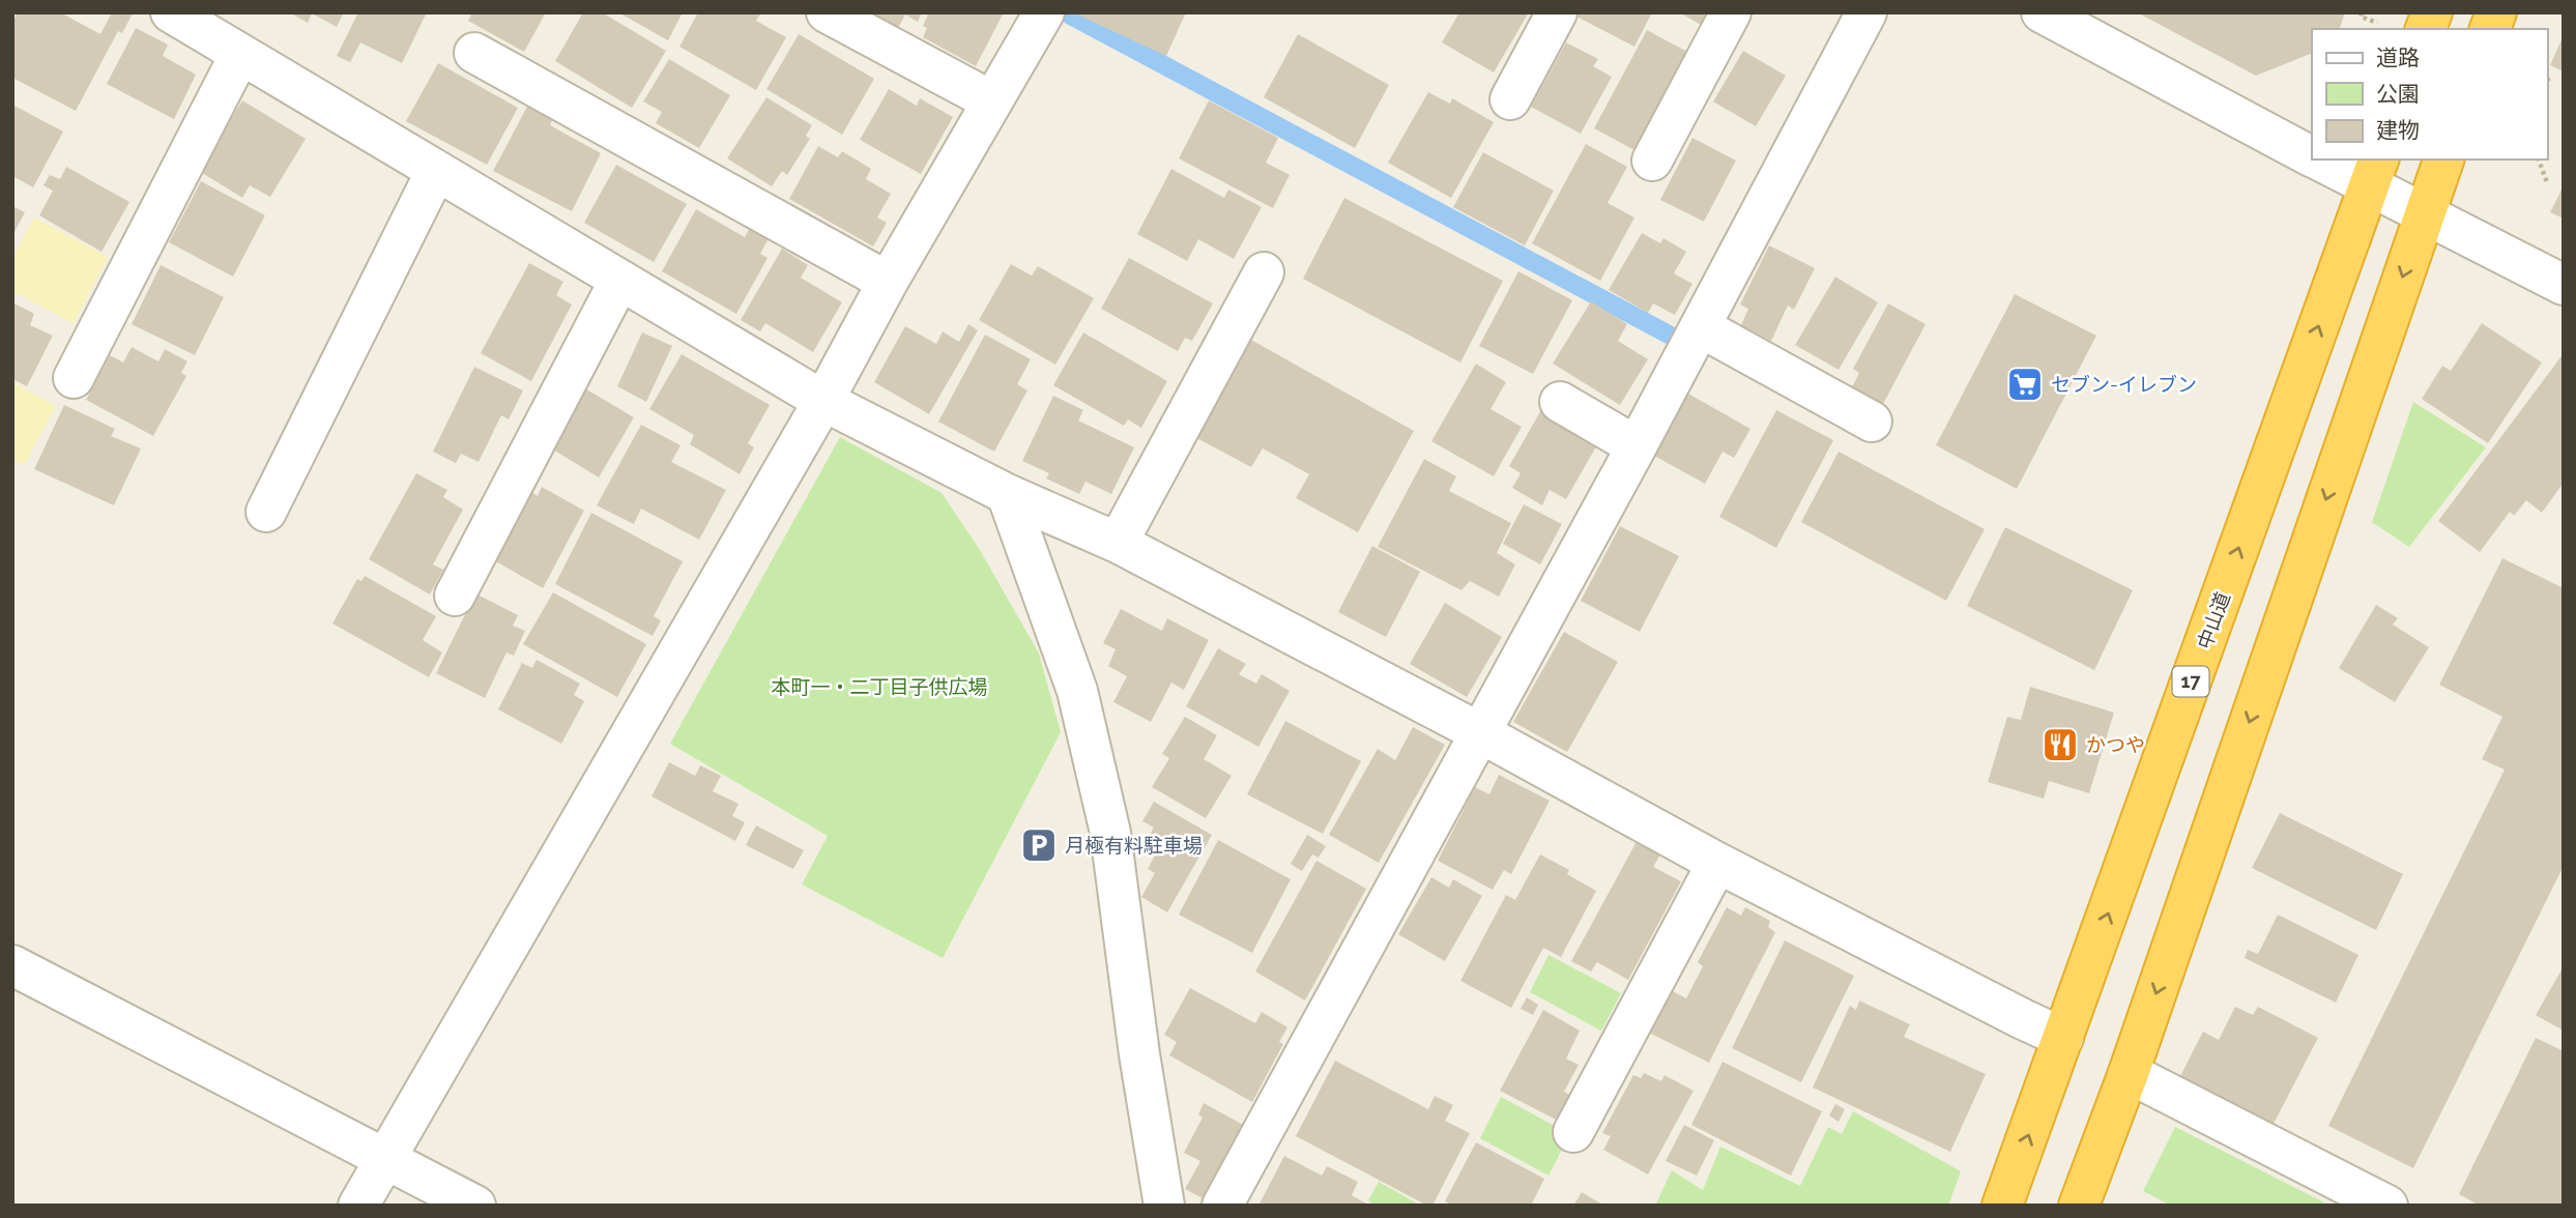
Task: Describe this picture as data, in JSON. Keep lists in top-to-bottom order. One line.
{"streets":{"highway":["中山道","17"]},"parks":["本町一・二丁目子供広場"],"places":{"supermarket":["セブン-イレブン"],"restaurant":["かつや"],"parking":["月極有料駐車場"]},"legend":["道路","公園","建物"]}
